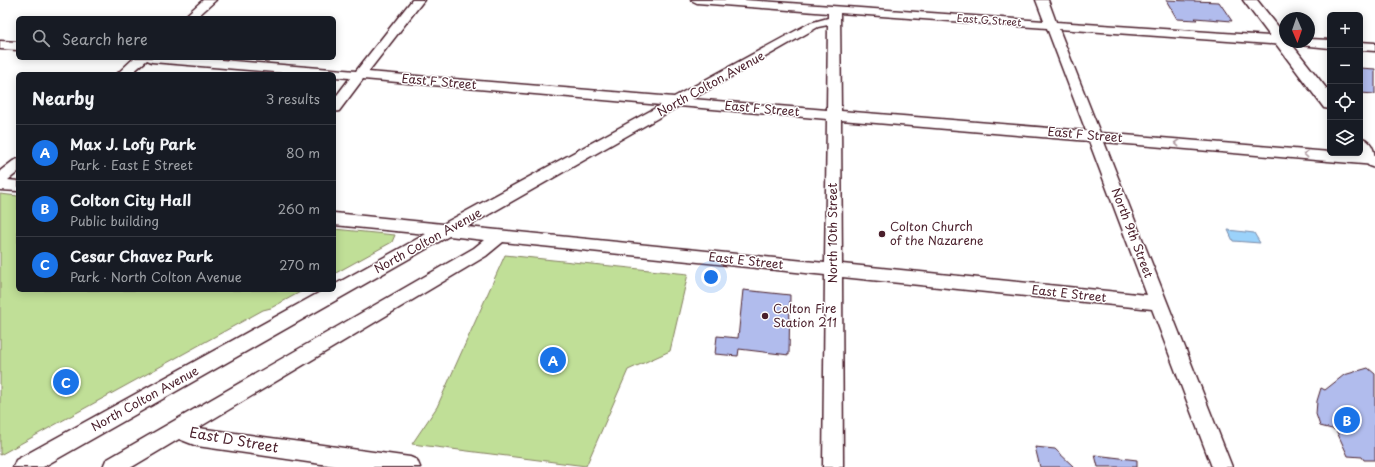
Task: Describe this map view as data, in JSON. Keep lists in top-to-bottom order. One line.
{"streets":{"street":["East G Street","East F Street","North Colton Avenue","North 10th Street","North 9th Street","East E Street","East D Street"]},"crossings":[["East G Street","North Colton Avenue"],["East G Street","North 10th Street"],["East G Street","North 9th Street"],["East F Street","North Colton Avenue"],["East F Street","North 10th Street"],["East F Street","North 9th Street"],["North Colton Avenue","North 10th Street"],["North Colton Avenue","East E Street"],["North 10th Street","East E Street"],["North 9th Street","East E Street"]],"places":["Colton Church of the Nazarene","Colton Fire Station 211"],"north":"bottom","page":{"map_buttons":["+","−"],"search":"Search here","heading":["Nearby","3 results"],"list":[{"mark":"A","name":"Max J. Lofy Park","note":"Park · East E Street","value":"80 m"},{"mark":"B","name":"Colton City Hall","note":"Public building","value":"260 m"},{"mark":"C","name":"Cesar Chavez Park","note":"Park · North Colton Avenue","value":"270 m"}],"pins":["A","C","B"]}}
